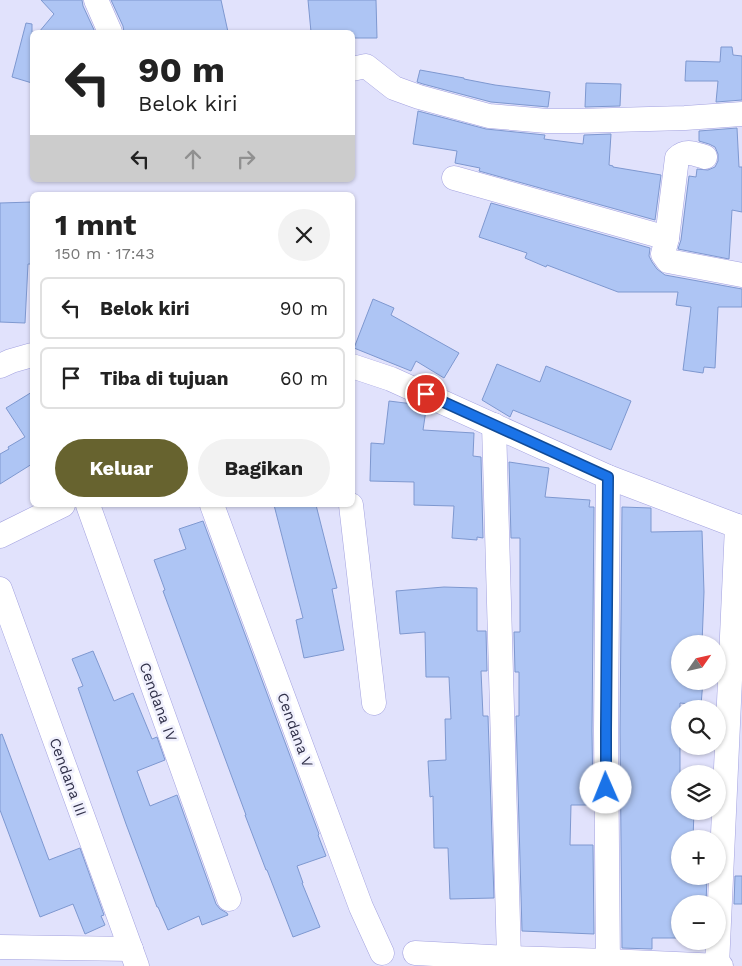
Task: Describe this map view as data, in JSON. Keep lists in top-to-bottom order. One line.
{"streets":{"street":["Cendana IV","Cendana V","Cendana III"]},"north":"top right","page":{"turn":["90 m","Belok kiri"],"heading":["1 mnt","150 m · 17:43"],"list":[{"name":"Belok kiri","value":"90 m"},{"name":"Tiba di tujuan","value":"60 m"}],"buttons":["Keluar","Bagikan"],"map_buttons":["+","−"]}}
